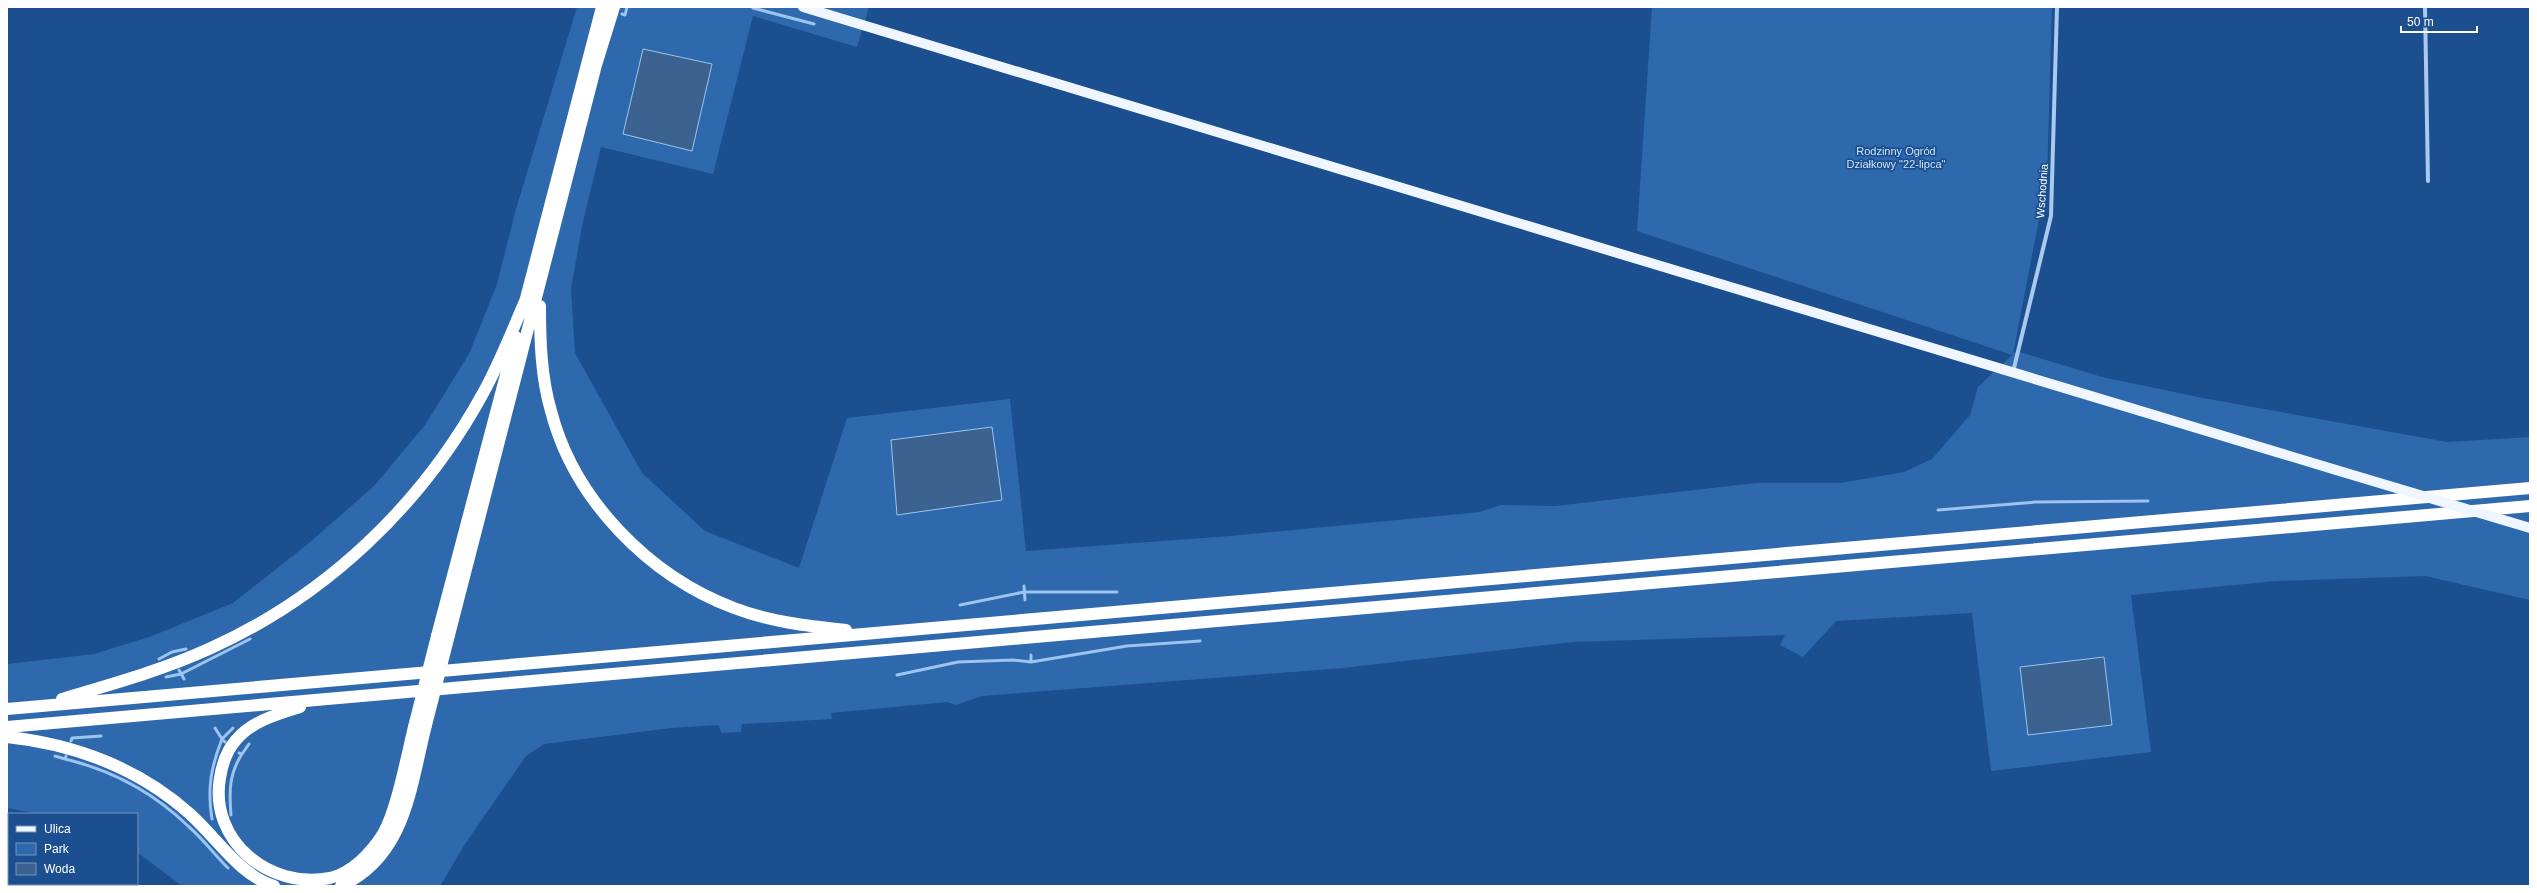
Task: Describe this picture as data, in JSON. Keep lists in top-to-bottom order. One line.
{"streets":{"street":["Wschodnia"]},"parks":["Rodzinny Ogród Działkowy \"22-lipca\""],"legend":["Ulica","Park","Woda"],"scale_bar":"50 m"}
